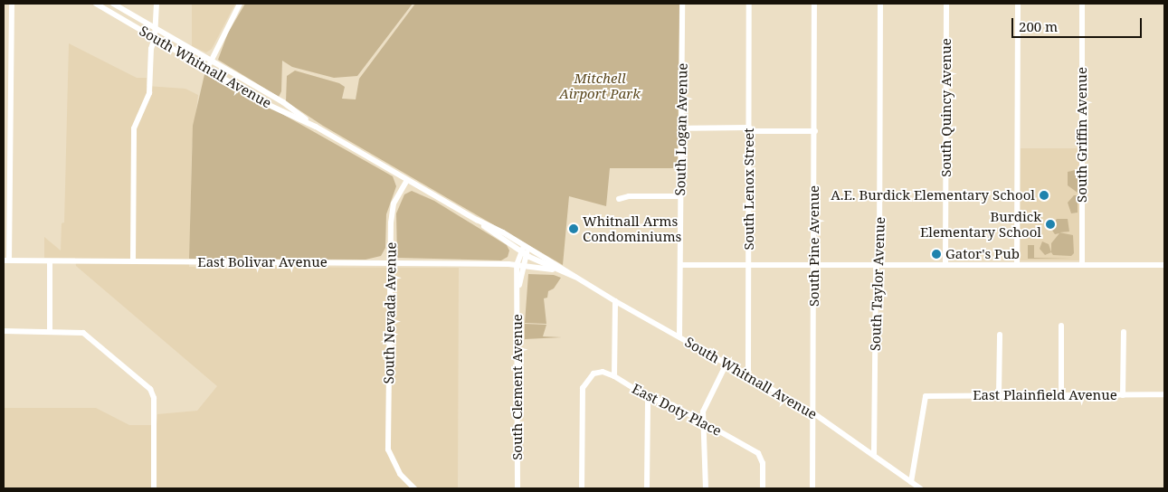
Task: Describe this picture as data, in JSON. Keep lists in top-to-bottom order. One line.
{"streets":{"street":["South Whitnall Avenue","South Quincy Avenue","South Logan Avenue","South Griffin Avenue","South Lenox Street","South Pine Avenue","East Bolivar Avenue","South Taylor Avenue","South Nevada Avenue","South Clement Avenue","East Plainfield Avenue","East Doty Place"]},"crossings":[["South Whitnall Avenue","South Logan Avenue"],["South Whitnall Avenue","South Lenox Street"],["South Whitnall Avenue","South Pine Avenue"],["South Whitnall Avenue","East Bolivar Avenue"],["South Whitnall Avenue","South Taylor Avenue"],["South Whitnall Avenue","South Nevada Avenue"],["South Whitnall Avenue","South Clement Avenue"],["South Whitnall Avenue","East Plainfield Avenue"],["East Bolivar Avenue","South Nevada Avenue"],["East Bolivar Avenue","South Clement Avenue"]],"parks":["Mitchell Airport Park"],"places":["A.E. Burdick Elementary School","Burdick Elementary School","Whitnall Arms Condominiums","Gator's Pub"],"scale_bar":"200 m"}
